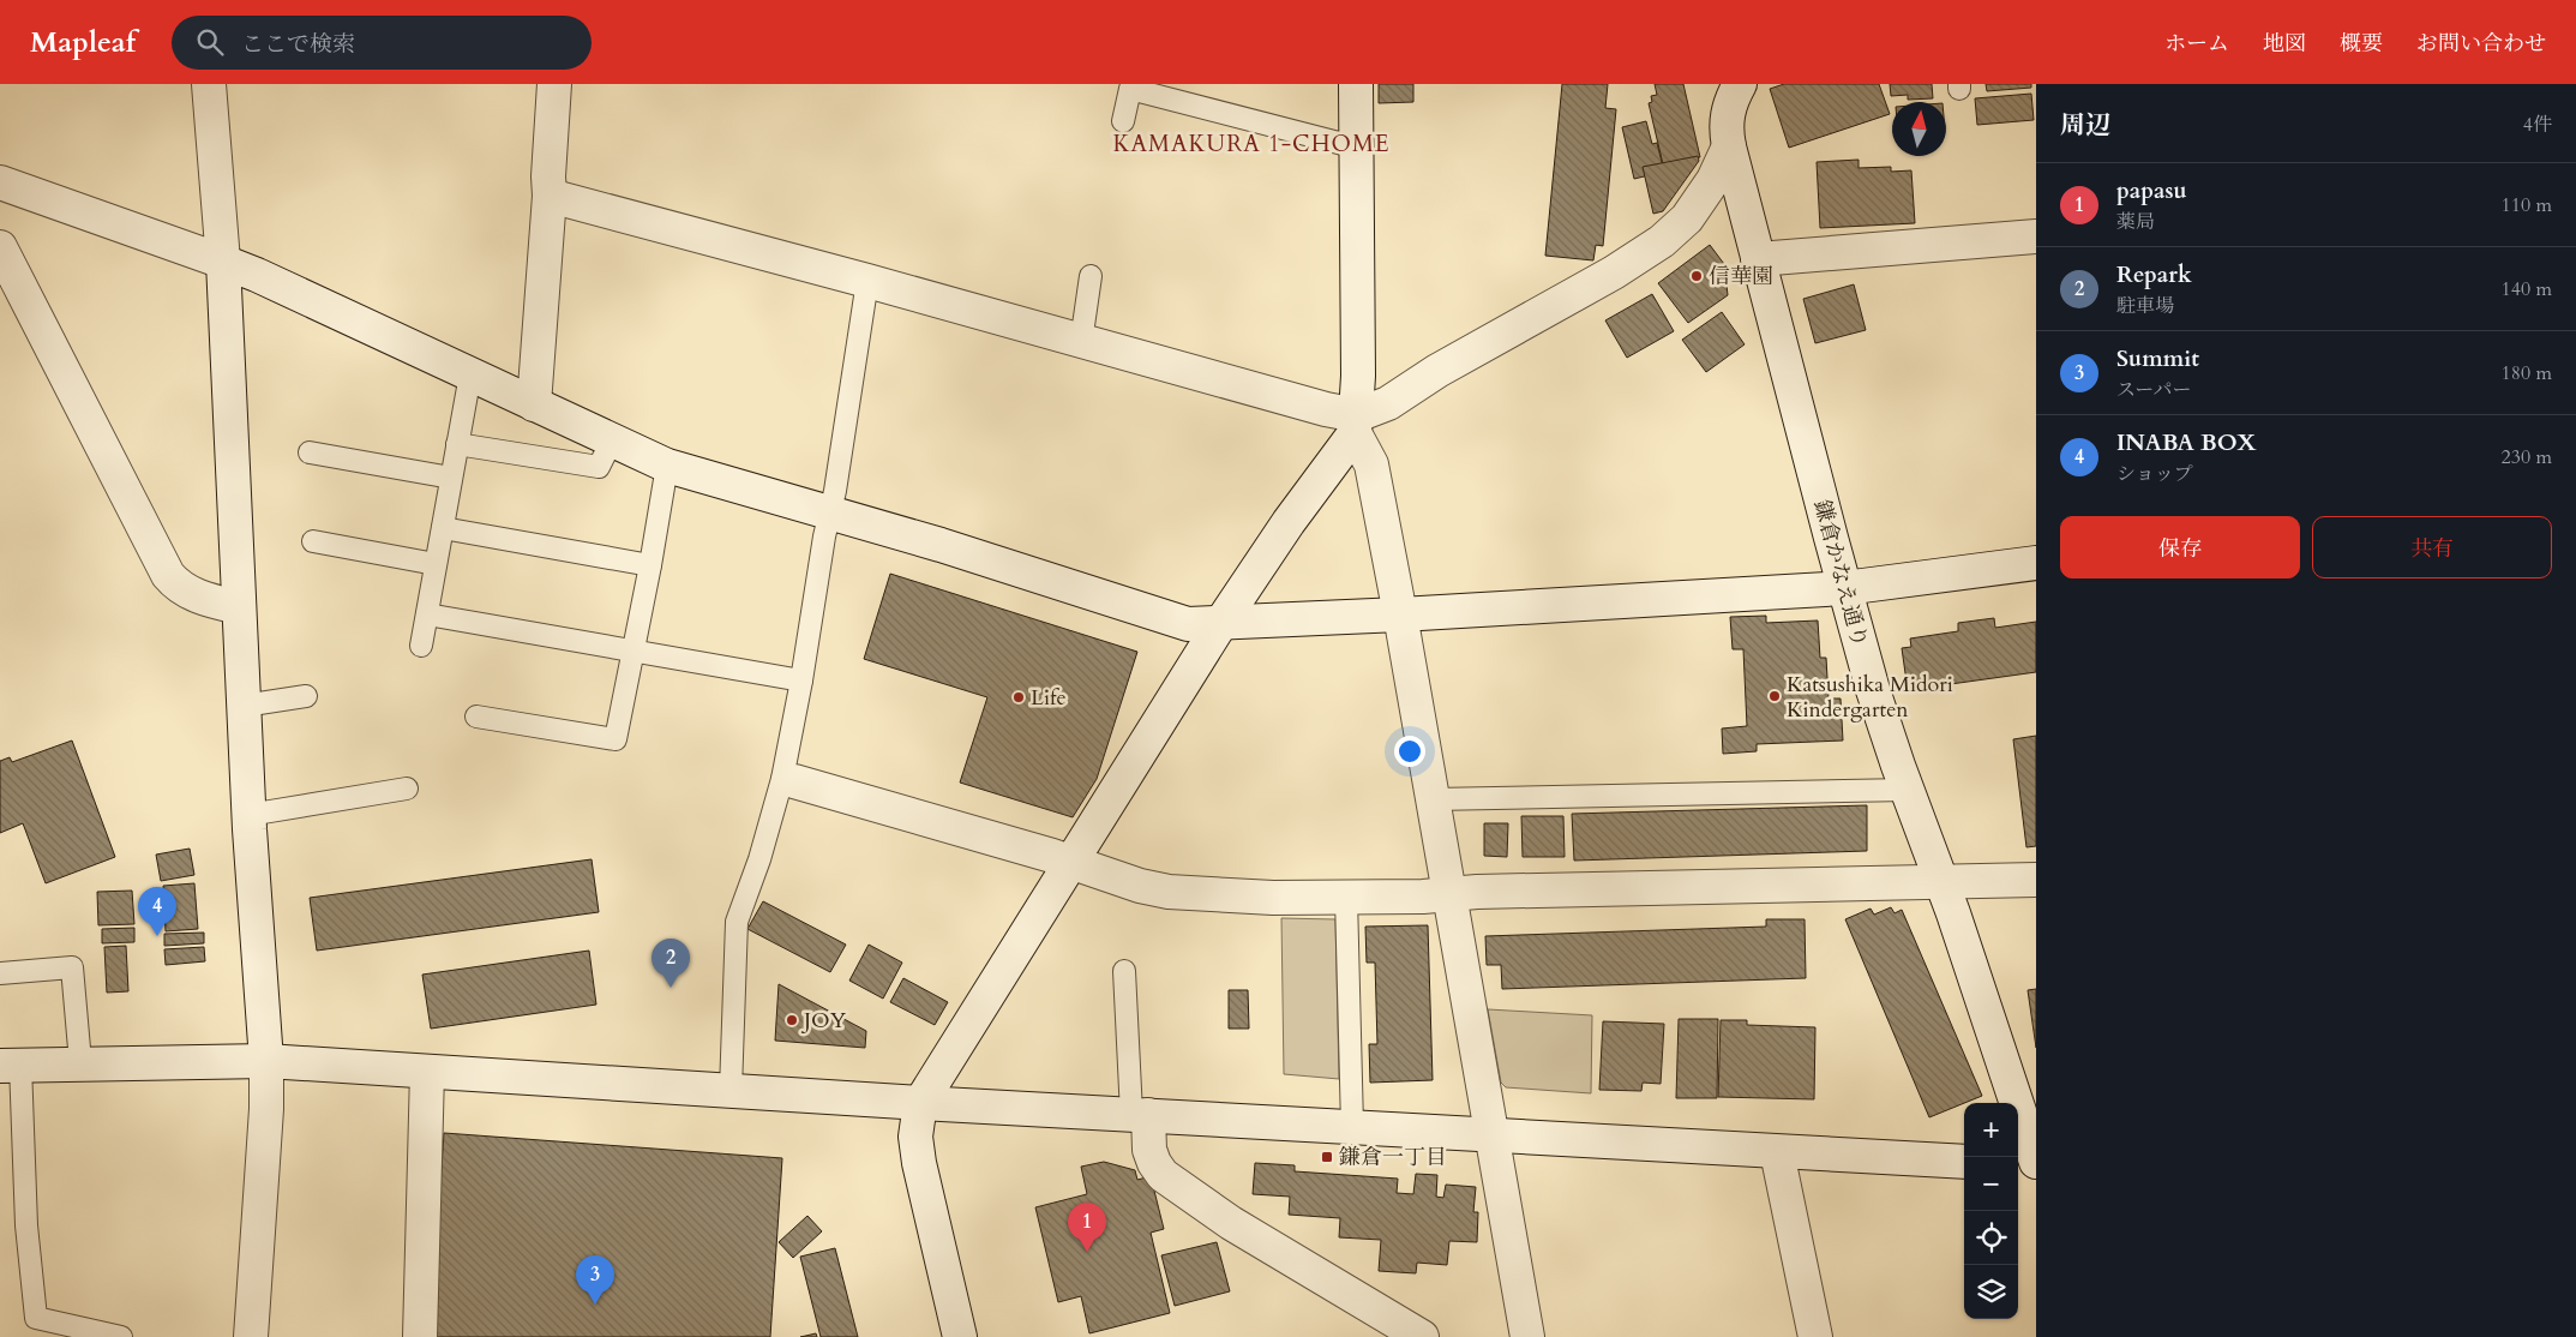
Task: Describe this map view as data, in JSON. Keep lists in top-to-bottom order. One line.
{"streets":{"street":["鎌倉かなえ通り"]},"districts":["KAMAKURA 1-CHOME"],"places":{"other":["信華園","Katsushika Midori Kindergarten","Life","JOY"],"transit":["鎌倉一丁目"]},"north":"top","page":{"header":"Mapleaf","search":"ここで検索","nav":["ホーム","地図","概要","お問い合わせ"],"heading":["周辺","4件"],"list":[{"mark":"1","name":"papasu","note":"薬局","value":"110 m"},{"mark":"2","name":"Repark","note":"駐車場","value":"140 m"},{"mark":"3","name":"Summit","note":"スーパー","value":"180 m"},{"mark":"4","name":"INABA BOX","note":"ショップ","value":"230 m"}],"buttons":["保存","共有"],"pins":["4","2","1","3"],"map_buttons":["+","−"]}}
